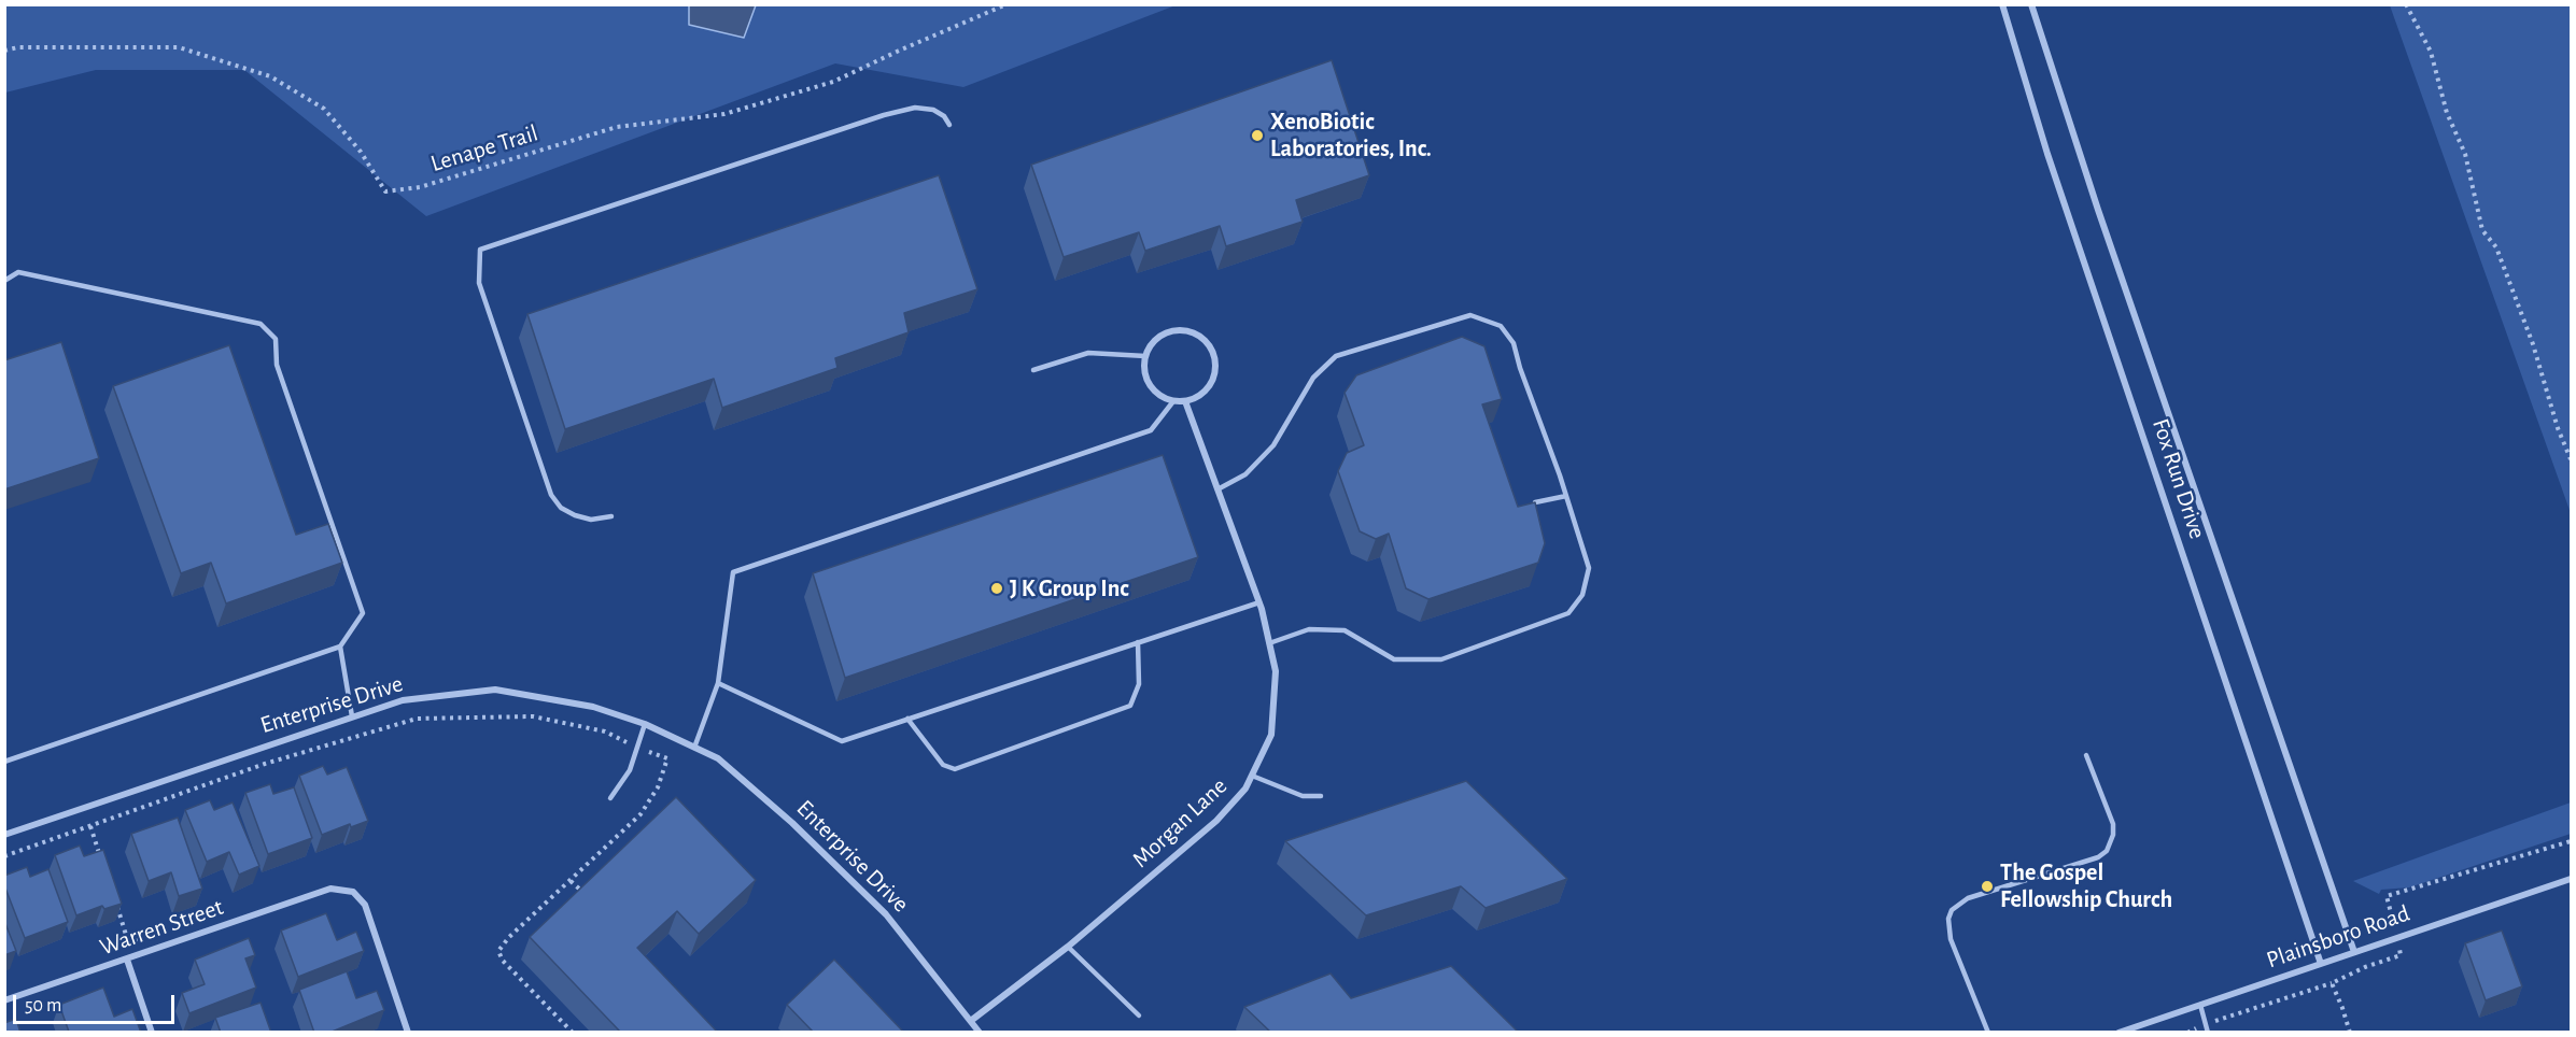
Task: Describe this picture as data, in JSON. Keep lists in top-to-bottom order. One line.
{"streets":{"street":["Fox Run Drive","Enterprise Drive","Morgan Lane","Warren Street","Plainsboro Road"],"path":["Lenape Trail"]},"crossings":[["Fox Run Drive","Plainsboro Road"],["Enterprise Drive","Morgan Lane"]],"places":["XenoBiotic Laboratories, Inc.","J K Group Inc","The Gospel Fellowship Church"],"scale_bar":"50 m"}
